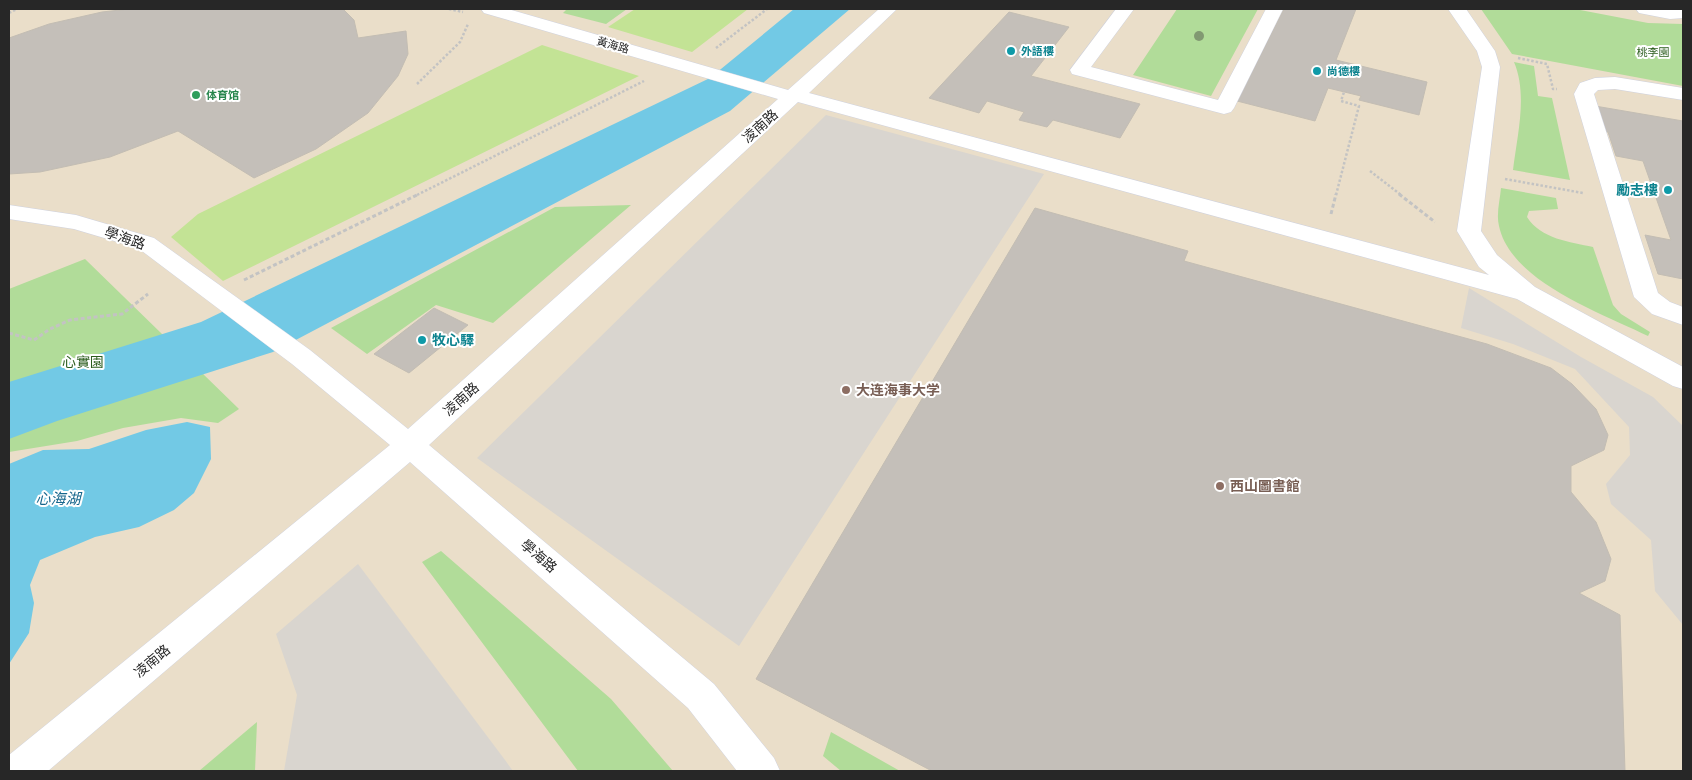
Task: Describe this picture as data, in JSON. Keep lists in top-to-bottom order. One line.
{"streets":{"street":["黃海路","凌南路","學海路"]},"crossings":[["黃海路","凌南路"],["凌南路","學海路"]],"water":["心海湖"],"parks":["桃李園","心實園"],"places":["外語樓","尚德樓","体育馆","勵志樓","牧心驛","大连海事大学","西山圖書館"]}
